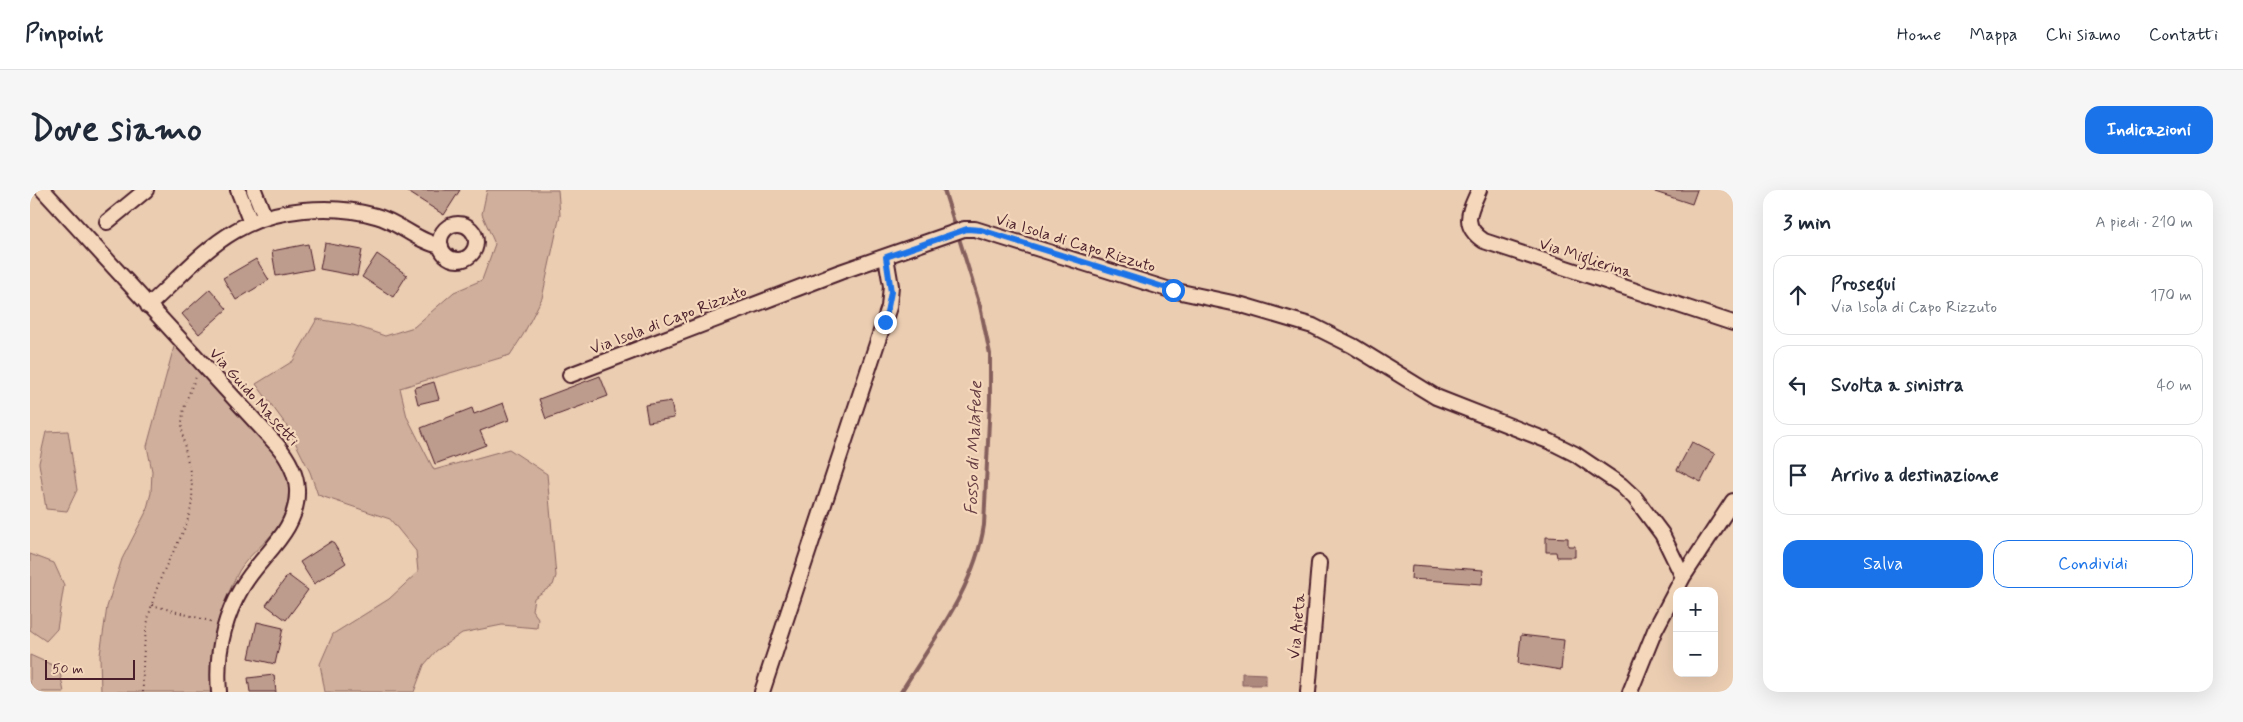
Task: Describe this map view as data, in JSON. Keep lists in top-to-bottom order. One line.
{"streets":{"street":["Via Isola di Capo Rizzuto","Via Miglierina","Via Guido Masetti","Via Aieta"]},"water":["Fosso di Malafede"],"scale_bar":"50 m","page":{"header":"Pinpoint","nav":["Home","Mappa","Chi siamo","Contatti"],"buttons":["Indicazioni",["Salva","Condividi"]],"title":"Dove siamo","heading":["3 min","A piedi · 210 m"],"list":[["Prosegui","Via Isola di Capo Rizzuto","170 m"],["Svolta a sinistra","40 m"],"Arrivo a destinazione"],"map_buttons":["+","−"],"scale":"50 m"}}
